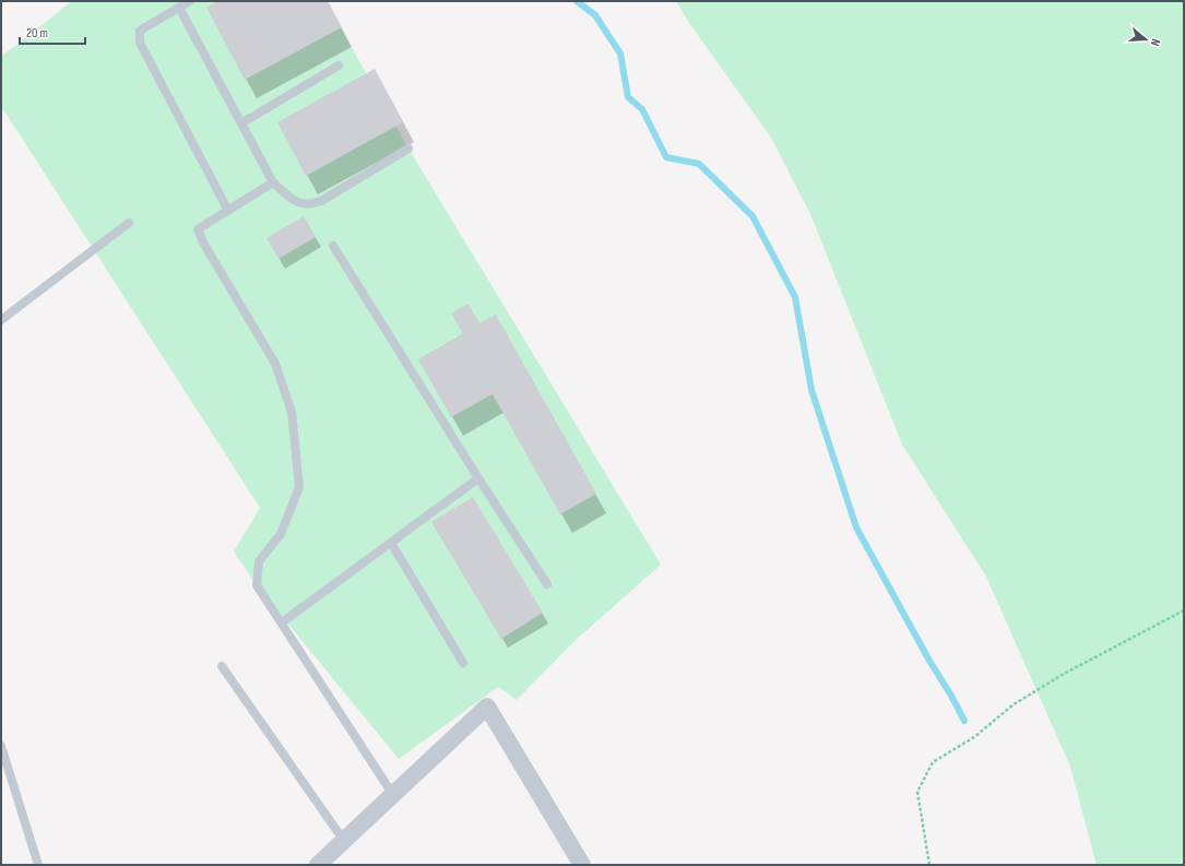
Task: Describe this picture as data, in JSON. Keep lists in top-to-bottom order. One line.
{"scale_bar":"20 m","north":"right"}
